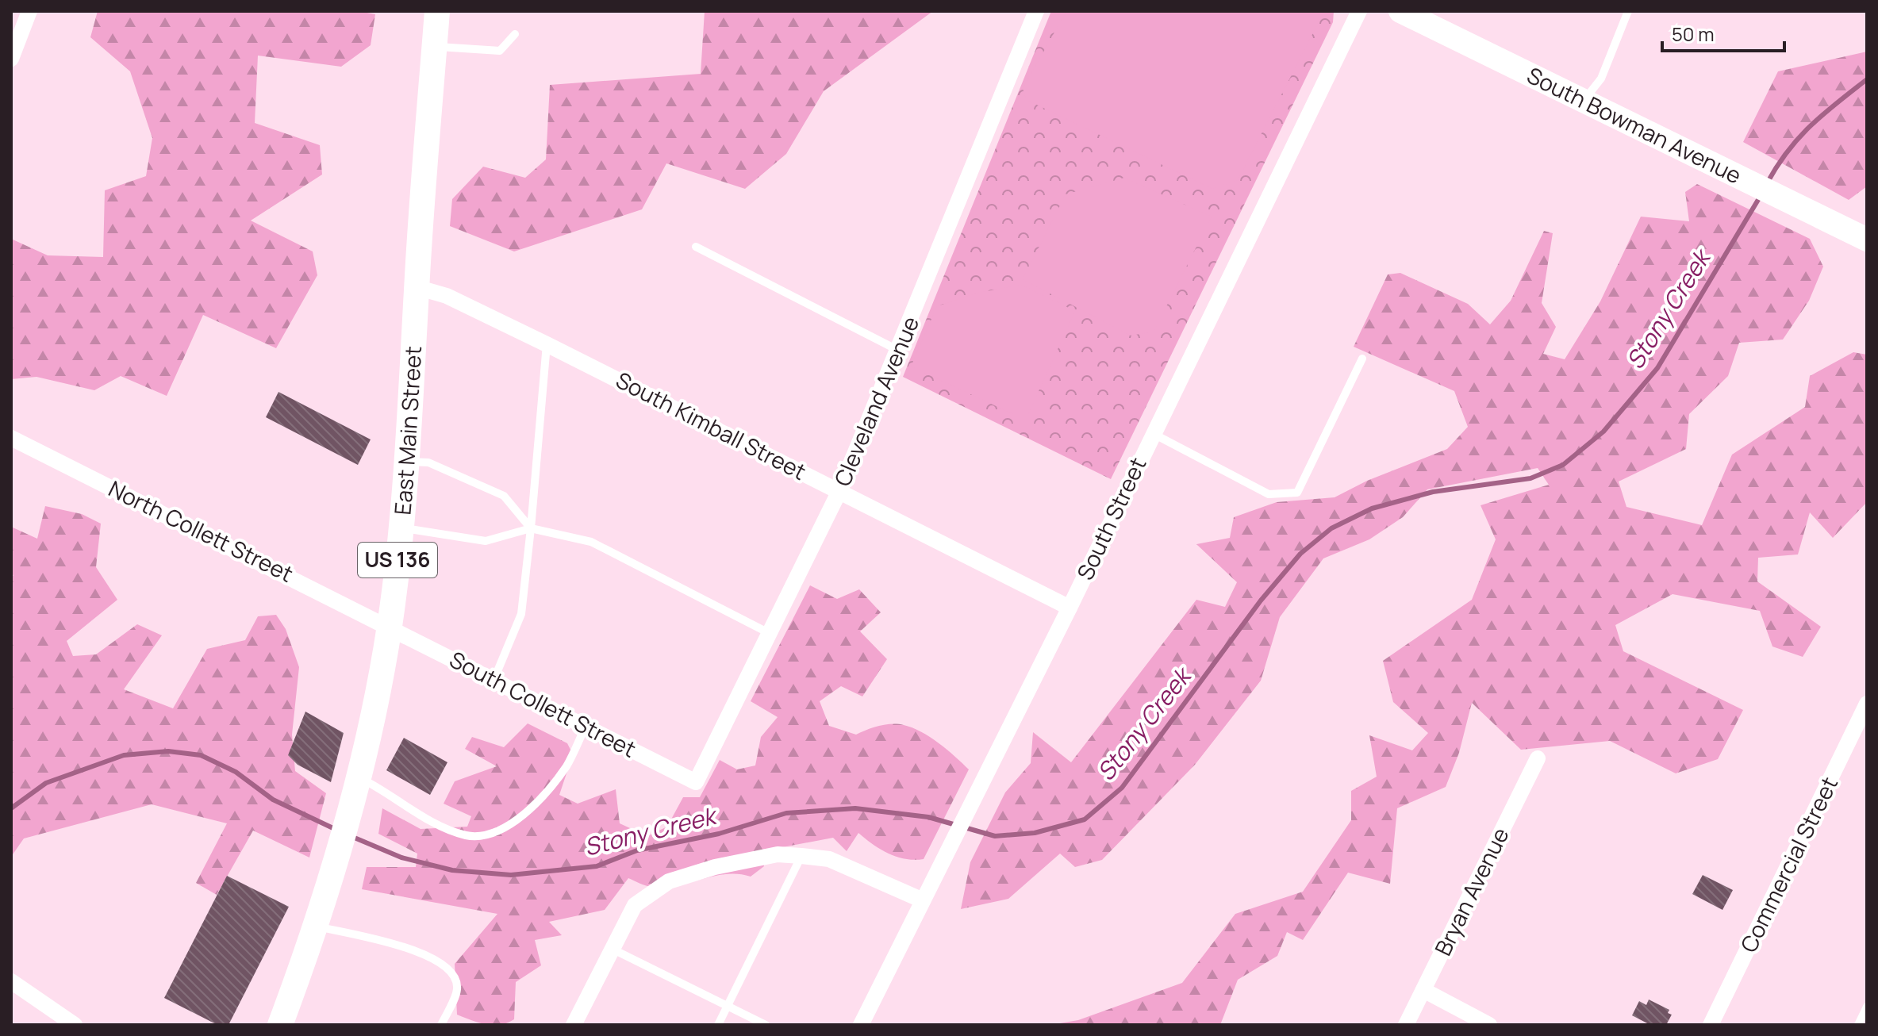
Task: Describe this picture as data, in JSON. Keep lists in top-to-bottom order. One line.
{"streets":{"main road":["South Bowman Avenue","East Main Street","US 136"],"street":["Cleveland Avenue","South Kimball Street","South Street","North Collett Street","South Collett Street","Commercial Street","Bryan Avenue"]},"crossings":[["Cleveland Avenue","South Kimball Street"],["Cleveland Avenue","South Collett Street"],["South Kimball Street","East Main Street"],["South Kimball Street","South Street"],["East Main Street","North Collett Street"],["East Main Street","South Collett Street"],["North Collett Street","South Collett Street"]],"water":["Stony Creek"],"scale_bar":"50 m"}
